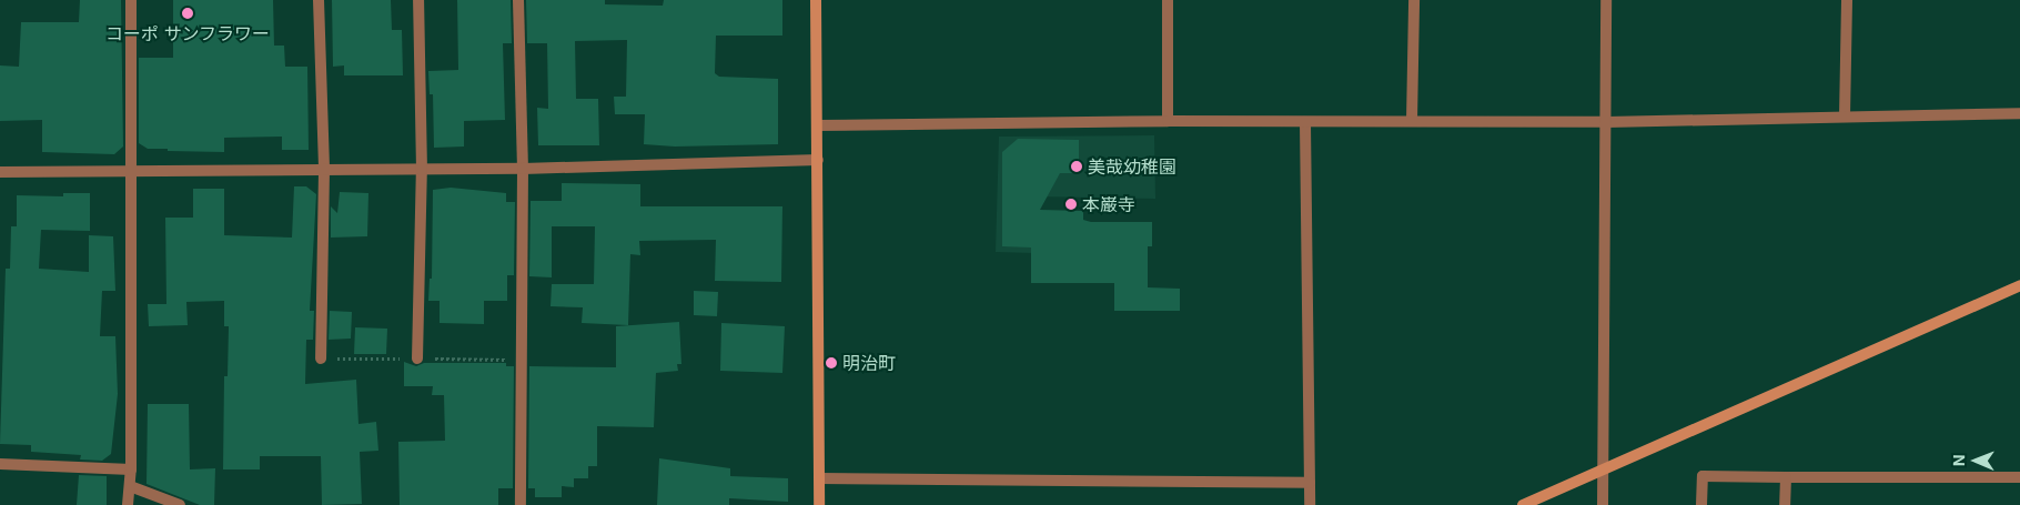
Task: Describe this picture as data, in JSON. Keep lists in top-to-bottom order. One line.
{"places":["コーポ サンフラワー","美哉幼稚園","本巌寺","明治町"],"north":"left"}
